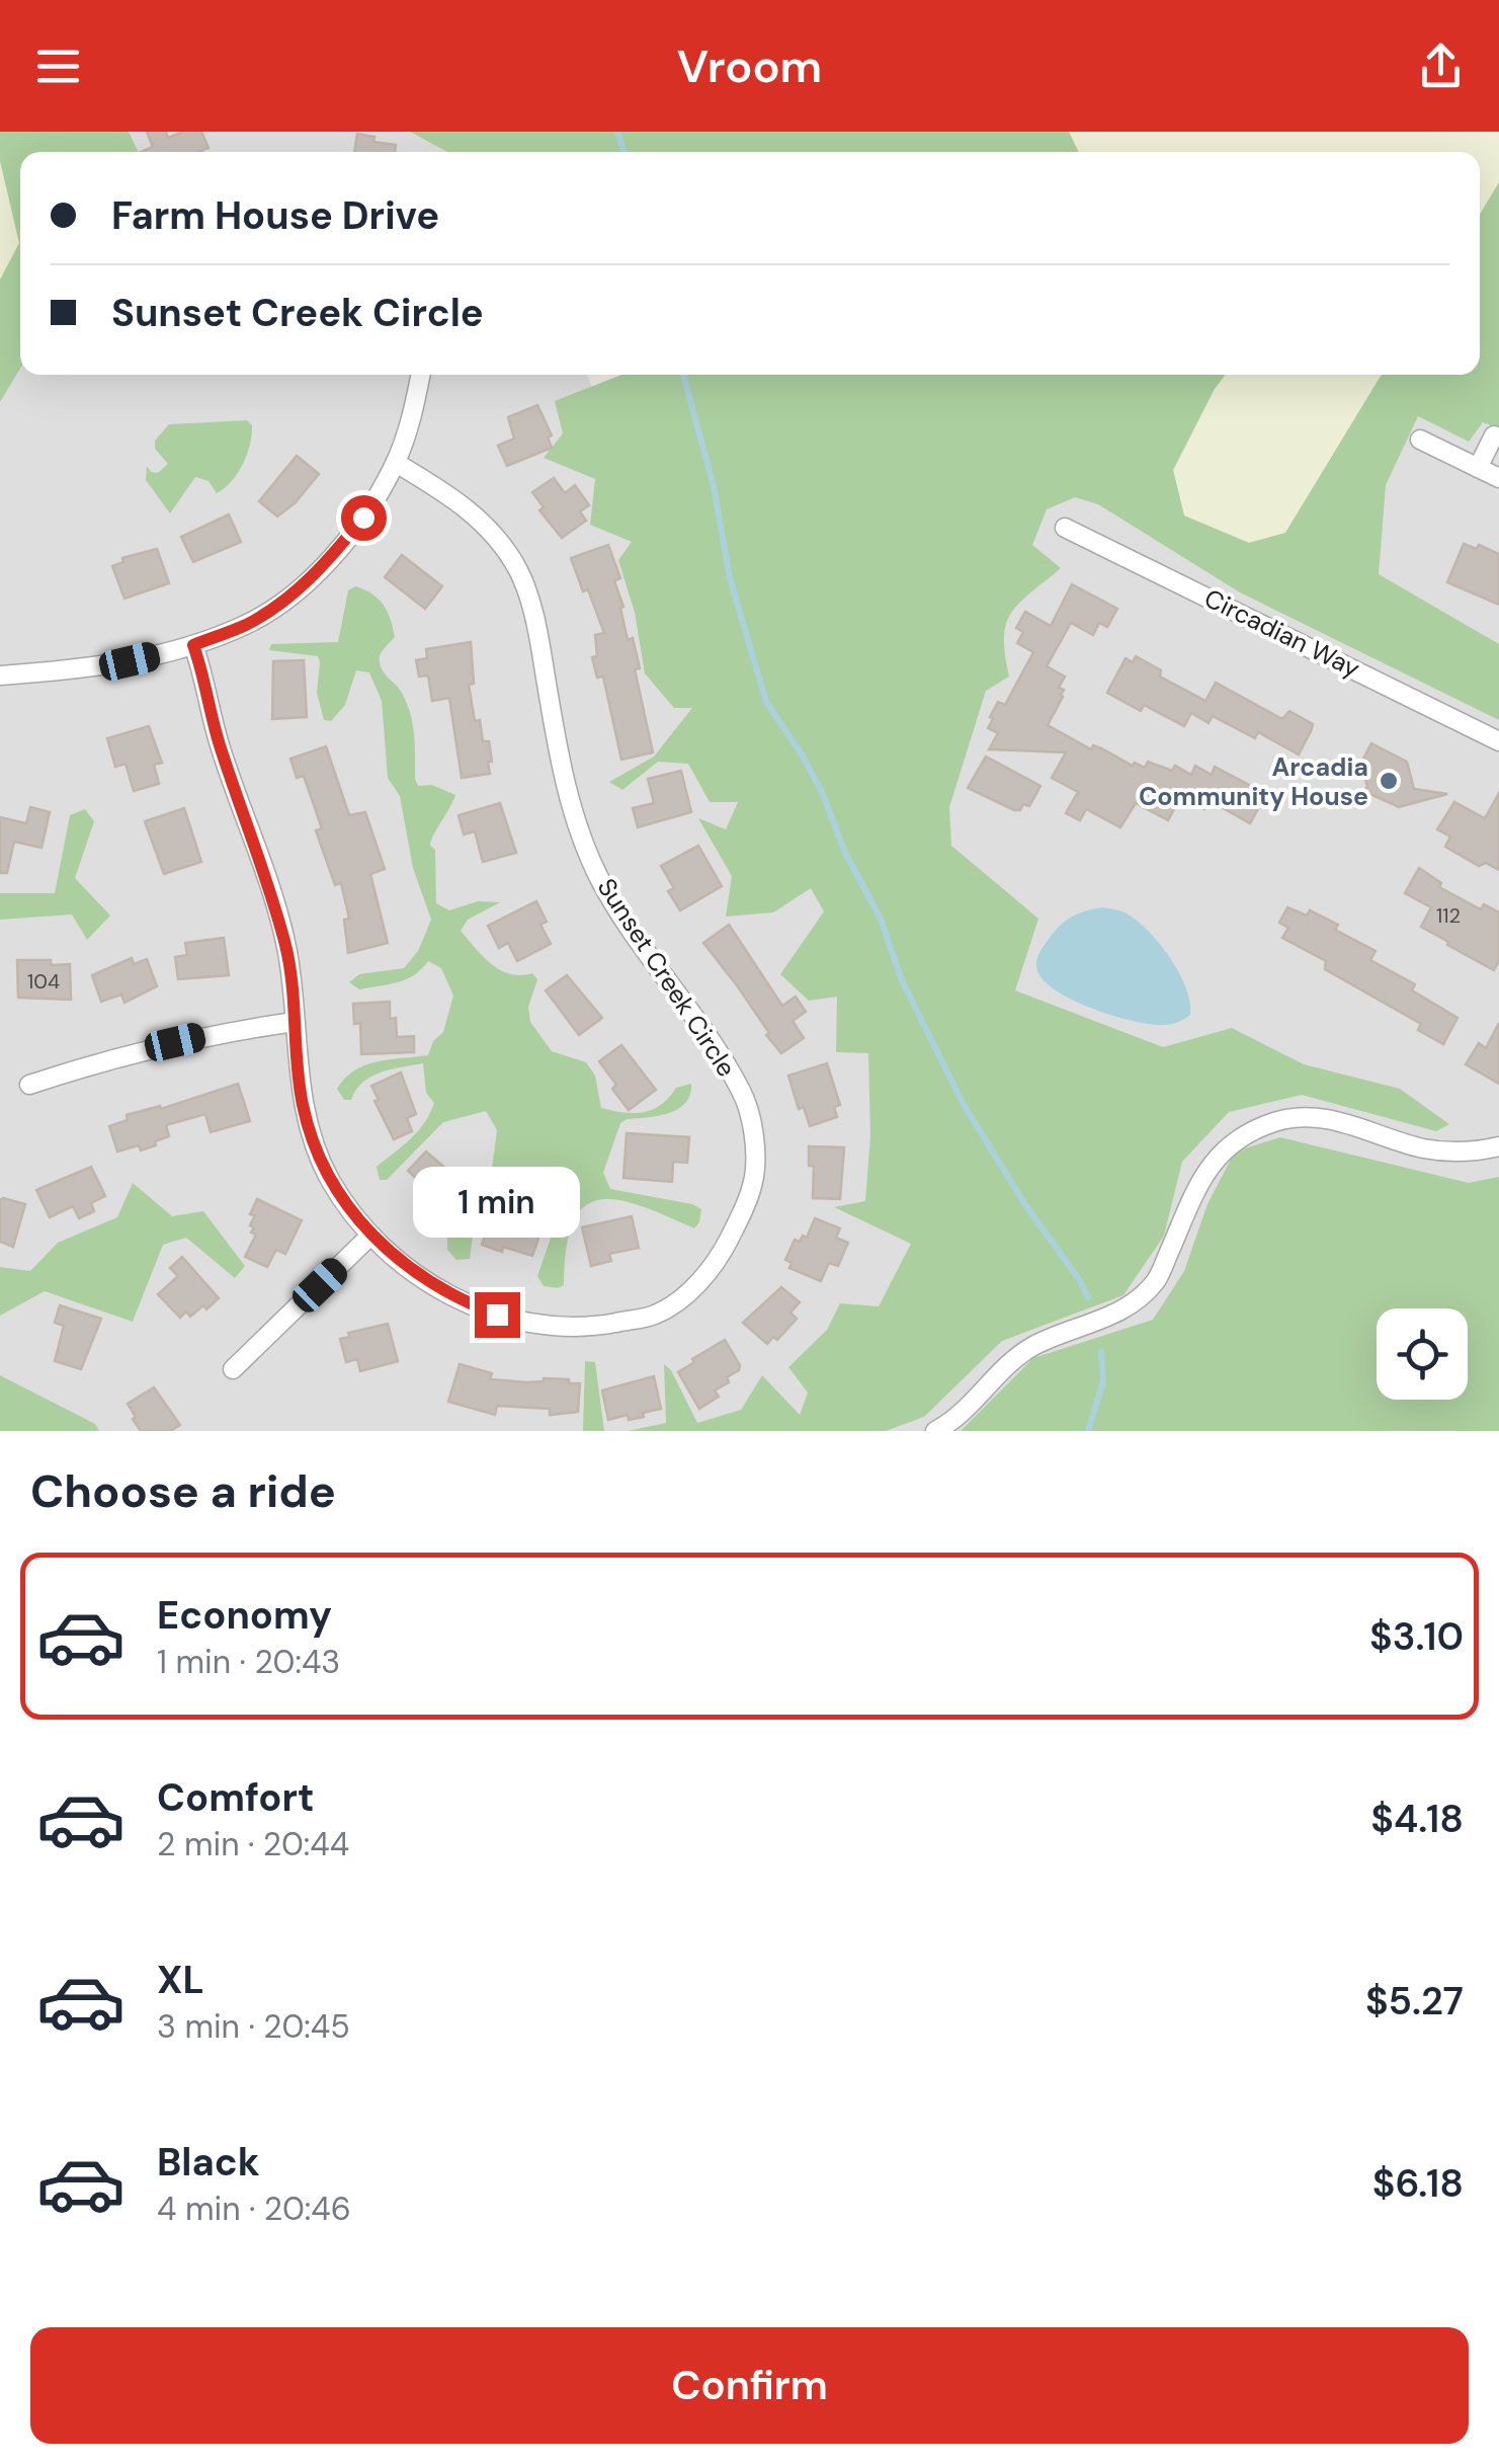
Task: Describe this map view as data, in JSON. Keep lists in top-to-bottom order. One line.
{"streets":{"street":["Circadian Way","Sunset Creek Circle"]},"places":["Arcadia Community House"],"house_numbers":["112","104"],"page":{"header":"Vroom","banner":["Farm House Drive","Sunset Creek Circle"],"bubble":"1 min","heading":"Choose a ride","list":[{"name":"Economy","note":"1 min · 20:43","value":"$3.10"},{"name":"Comfort","note":"2 min · 20:44","value":"$4.18"},{"name":"XL","note":"3 min · 20:45","value":"$5.27"},{"name":"Black","note":"4 min · 20:46","value":"$6.18"}],"buttons":"Confirm"}}
